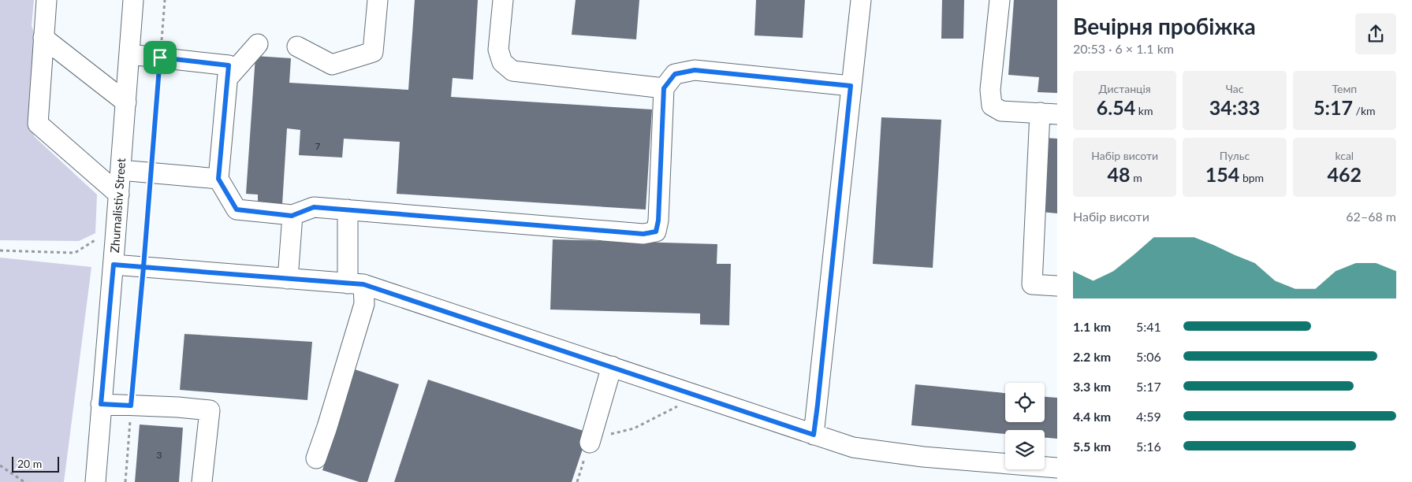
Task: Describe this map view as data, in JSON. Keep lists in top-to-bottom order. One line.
{"streets":{"street":["Zhurnalistiv Street"]},"house_numbers":["7","3"],"scale_bar":"20 m","page":{"heading":["Вечірня пробіжка","20:53 · 6 × 1.1 km"],"stats":[["Дистанція","6.54 km"],["Час","34:33"],["Темп","5:17 /km"],["Набір висоти","48 m"],["Пульс","154 bpm"],["kcal","462"]],"chart":["Набір висоти","62–68 m"],"list":[{"name":"1.1 km","note":"5:41"},{"name":"2.2 km","note":"5:06"},{"name":"3.3 km","note":"5:17"},{"name":"4.4 km","note":"4:59"},{"name":"5.5 km","note":"5:16"}],"scale":"20 m"}}
